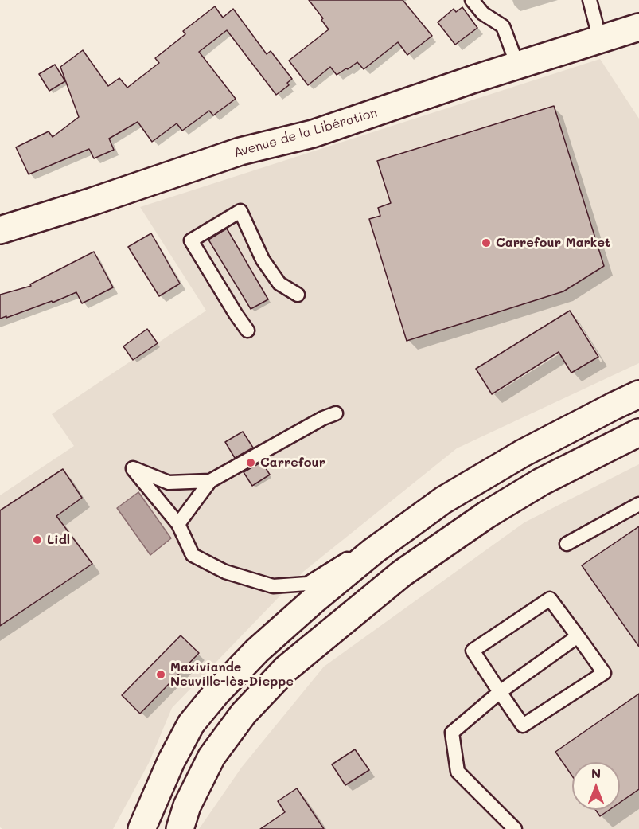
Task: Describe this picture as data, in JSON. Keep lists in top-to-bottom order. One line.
{"streets":{"main road":["Avenue de la Libération"]},"places":["Carrefour Market","Carrefour","Lidl","Maxiviande Neuville-lès-Dieppe"],"north":"top"}
